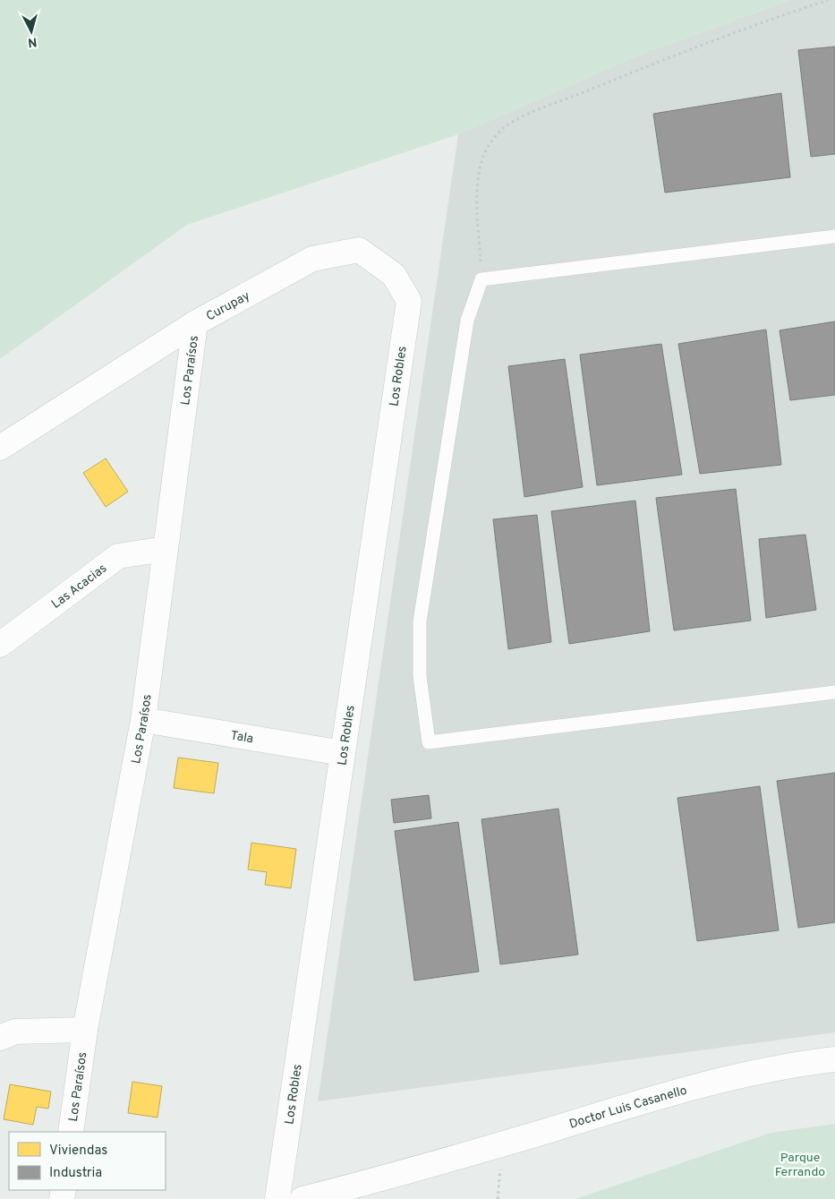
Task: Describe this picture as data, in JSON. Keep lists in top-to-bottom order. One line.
{"streets":{"street":["Curupay","Los Paraísos","Los Robles","Las Acacias","Tala","Doctor Luis Casanello"]},"crossings":[["Curupay","Los Paraísos"],["Curupay","Los Robles"],["Los Paraísos","Las Acacias"],["Los Paraísos","Tala"],["Los Robles","Tala"]],"parks":["Parque Ferrando"],"legend":["Viviendas","Industria"],"north":"bottom"}
